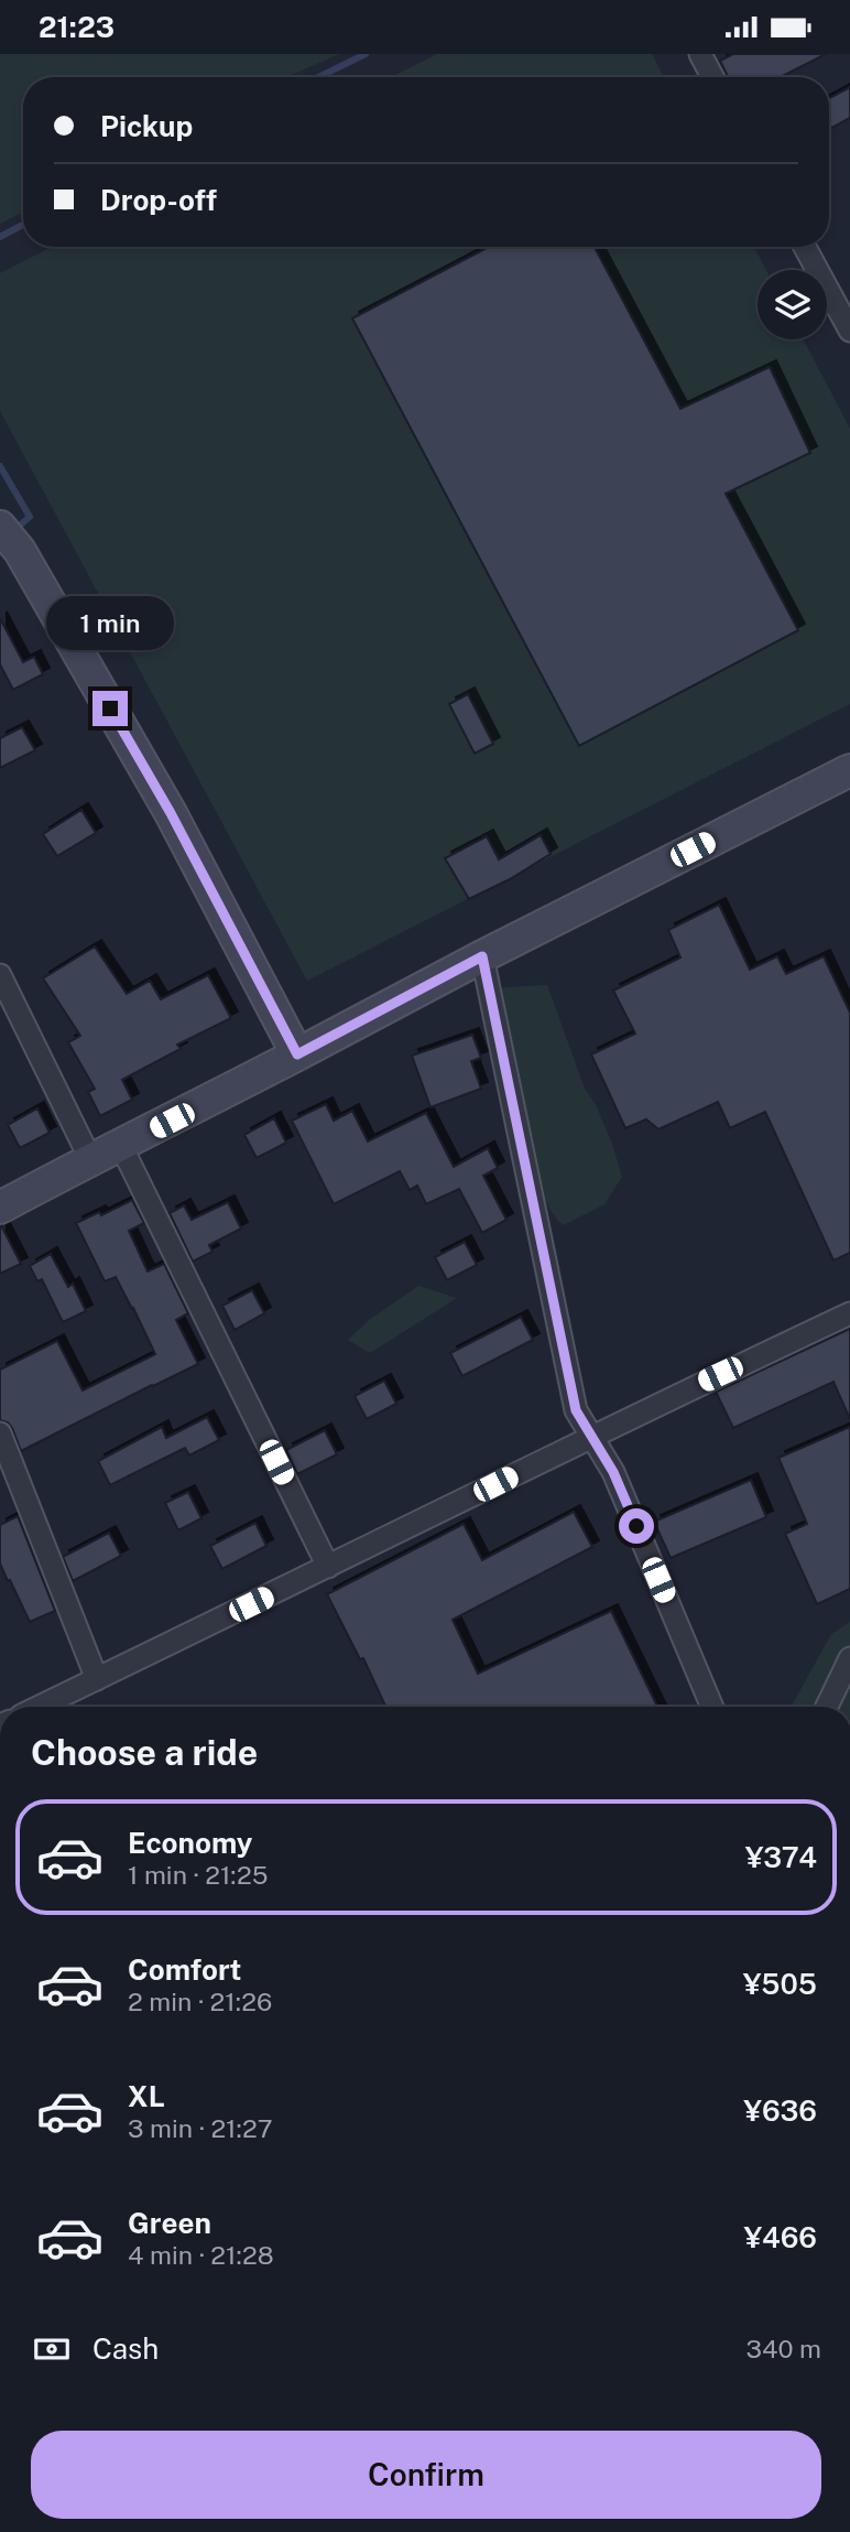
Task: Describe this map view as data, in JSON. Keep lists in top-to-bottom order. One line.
{"page":{"status":"21:23","banner":["Pickup","Drop-off"],"bubble":"1 min","heading":"Choose a ride","list":[{"name":"Economy","note":"1 min · 21:25","value":"¥374"},{"name":"Comfort","note":"2 min · 21:26","value":"¥505"},{"name":"XL","note":"3 min · 21:27","value":"¥636"},{"name":"Green","note":"4 min · 21:28","value":"¥466"}],"pay":["Cash","340 m"],"buttons":"Confirm"}}
